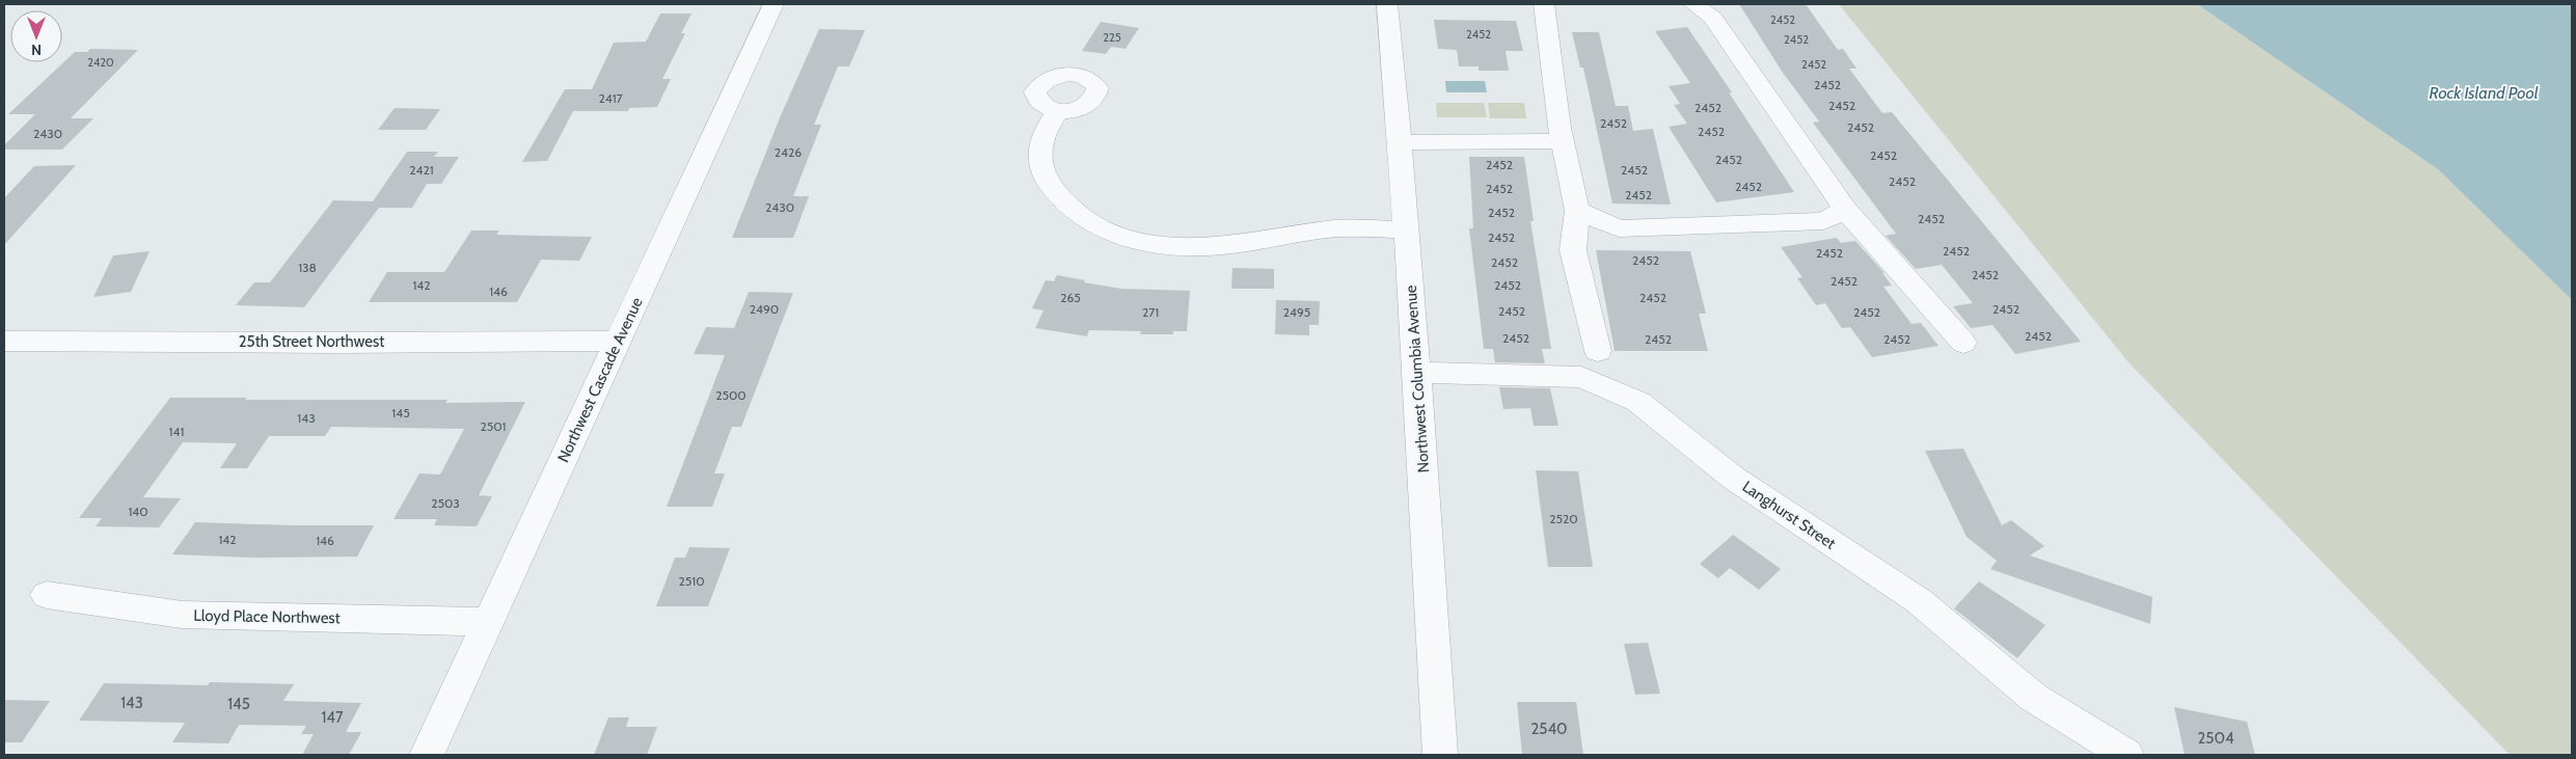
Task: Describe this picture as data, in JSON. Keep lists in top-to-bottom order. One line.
{"streets":{"street":["25th Street Northwest","Northwest Columbia Avenue","Northwest Cascade Avenue","Langhurst Street","Lloyd Place Northwest"]},"crossings":[["25th Street Northwest","Northwest Cascade Avenue"],["Northwest Columbia Avenue","Langhurst Street"],["Northwest Cascade Avenue","Lloyd Place Northwest"]],"water":["Rock Island Pool"],"house_numbers":["2452","2452","225","2452","2420","2452","2452","2417","2452","2452","2452","2452","2452","2430","2426","2452","2452","2452","2421","2452","2452","2452","2452","2452","2430","2452","2452","2452","2452","2452","2452","2452","138","2452","2452","142","2452","146","265","2452","2490","2452","2452","271","2495","2452","2452","2452","2452","2452","2500","145","143","2501","141","2503","140","2520","142","146","2510","143","145","147","2540","2504"],"north":"bottom"}
